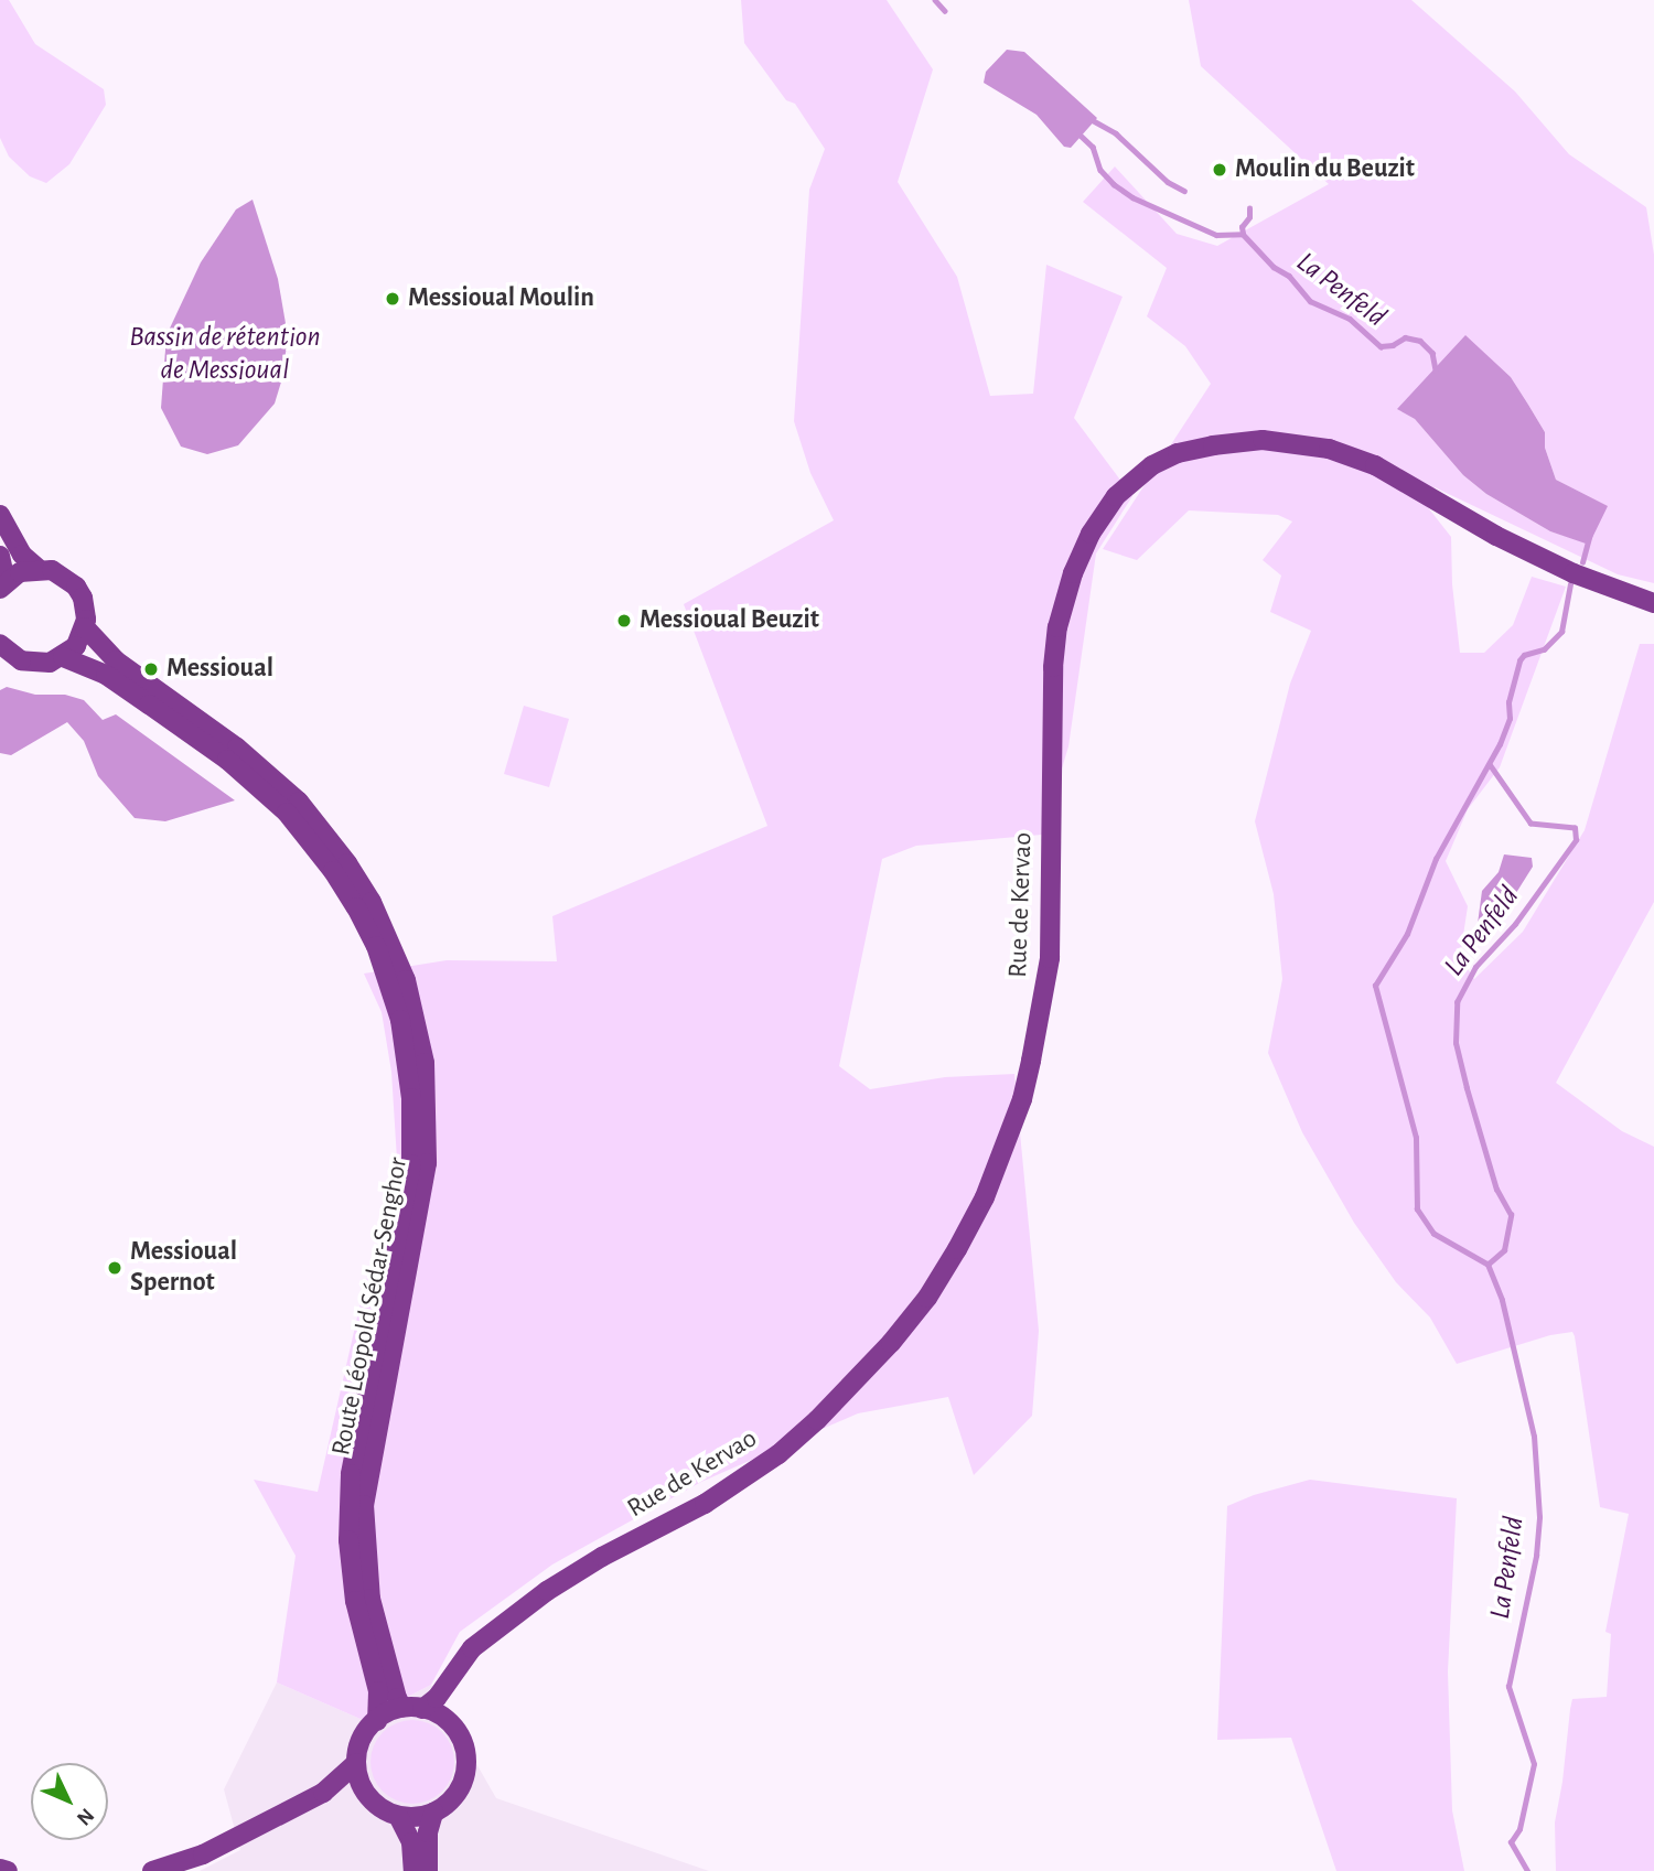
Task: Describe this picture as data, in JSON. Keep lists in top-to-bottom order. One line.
{"streets":{"main road":["Rue de Kervao","Route Léopold Sédar-Senghor"]},"crossings":[["Rue de Kervao","Route Léopold Sédar-Senghor"]],"water":["La Penfeld","Bassin de rétention de Messioual"],"places":["Moulin du Beuzit","Messioual Moulin","Messioual Beuzit","Messioual","Messioual Spernot"],"north":"bottom right"}
